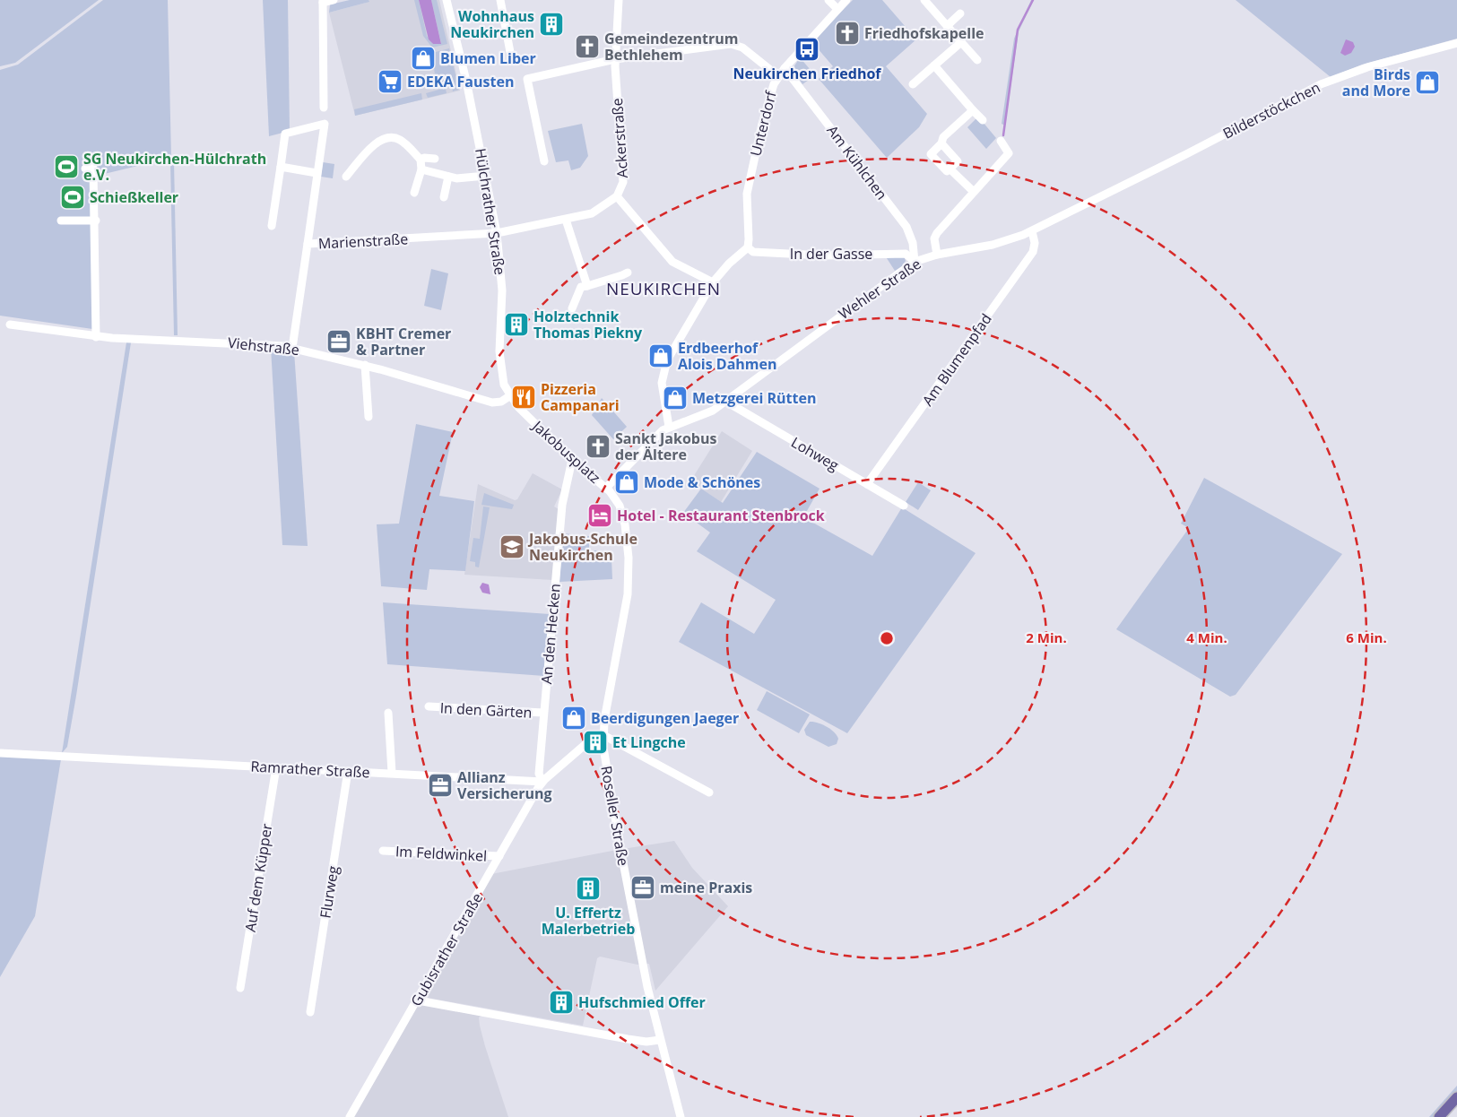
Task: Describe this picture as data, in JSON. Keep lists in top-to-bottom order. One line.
{"streets":{"street":["Bilderstöckchen","Unterdorf","Ackerstraße","Am Kühlchen","Hülchrather Straße","Marienstraße","In der Gasse","Wehler Straße","Viehstraße","Am Blumenpfad","Jakobusplatz","Lohweg","An den Hecken","In den Gärten","Ramrather Straße","Roseller Straße","Im Feldwinkel","Auf dem Küpper","Flurweg","Gubisrather Straße"]},"crossings":[["Bilderstöckchen","Wehler Straße"],["Unterdorf","Am Kühlchen"],["Unterdorf","In der Gasse"],["Ackerstraße","Marienstraße"],["Am Kühlchen","In der Gasse"],["Am Kühlchen","Wehler Straße"],["Hülchrather Straße","Marienstraße"],["Hülchrather Straße","Viehstraße"],["Hülchrather Straße","Jakobusplatz"],["Marienstraße","Viehstraße"],["In der Gasse","Wehler Straße"],["Wehler Straße","Am Blumenpfad"],["Wehler Straße","Jakobusplatz"],["Wehler Straße","Lohweg"],["Viehstraße","Jakobusplatz"],["Am Blumenpfad","Lohweg"],["Jakobusplatz","An den Hecken"],["Jakobusplatz","Roseller Straße"],["An den Hecken","In den Gärten"],["An den Hecken","Ramrather Straße"],["An den Hecken","Gubisrather Straße"],["Ramrather Straße","Auf dem Küpper"],["Ramrather Straße","Flurweg"],["Ramrather Straße","Gubisrather Straße"],["Im Feldwinkel","Gubisrather Straße"]],"districts":["NEUKIRCHEN"],"places":{"building":["Wohnhaus Neukirchen","Holztechnik Thomas Piekny","Et Lingche","U. Effertz Malerbetrieb","Hufschmied Offer"],"church":["Friedhofskapelle","Gemeindezentrum Bethlehem","Sankt Jakobus der Ältere"],"bus stop":["Neukirchen Friedhof"],"shop":["Blumen Liber","Birds and More","Erdbeerhof Alois Dahmen","Metzgerei Rütten","Mode & Schönes","Beerdigungen Jaeger"],"supermarket":["EDEKA Fausten"],"sports":["SG Neukirchen-Hülchrath e.V.","Schießkeller"],"office":["KBHT Cremer & Partner","Allianz Versicherung","meine Praxis"],"restaurant":["Pizzeria Campanari"],"hotel":["Hotel - Restaurant Stenbrock"],"school or university":["Jakobus-Schule Neukirchen"]},"rings":["2 Min.","4 Min.","6 Min."]}
